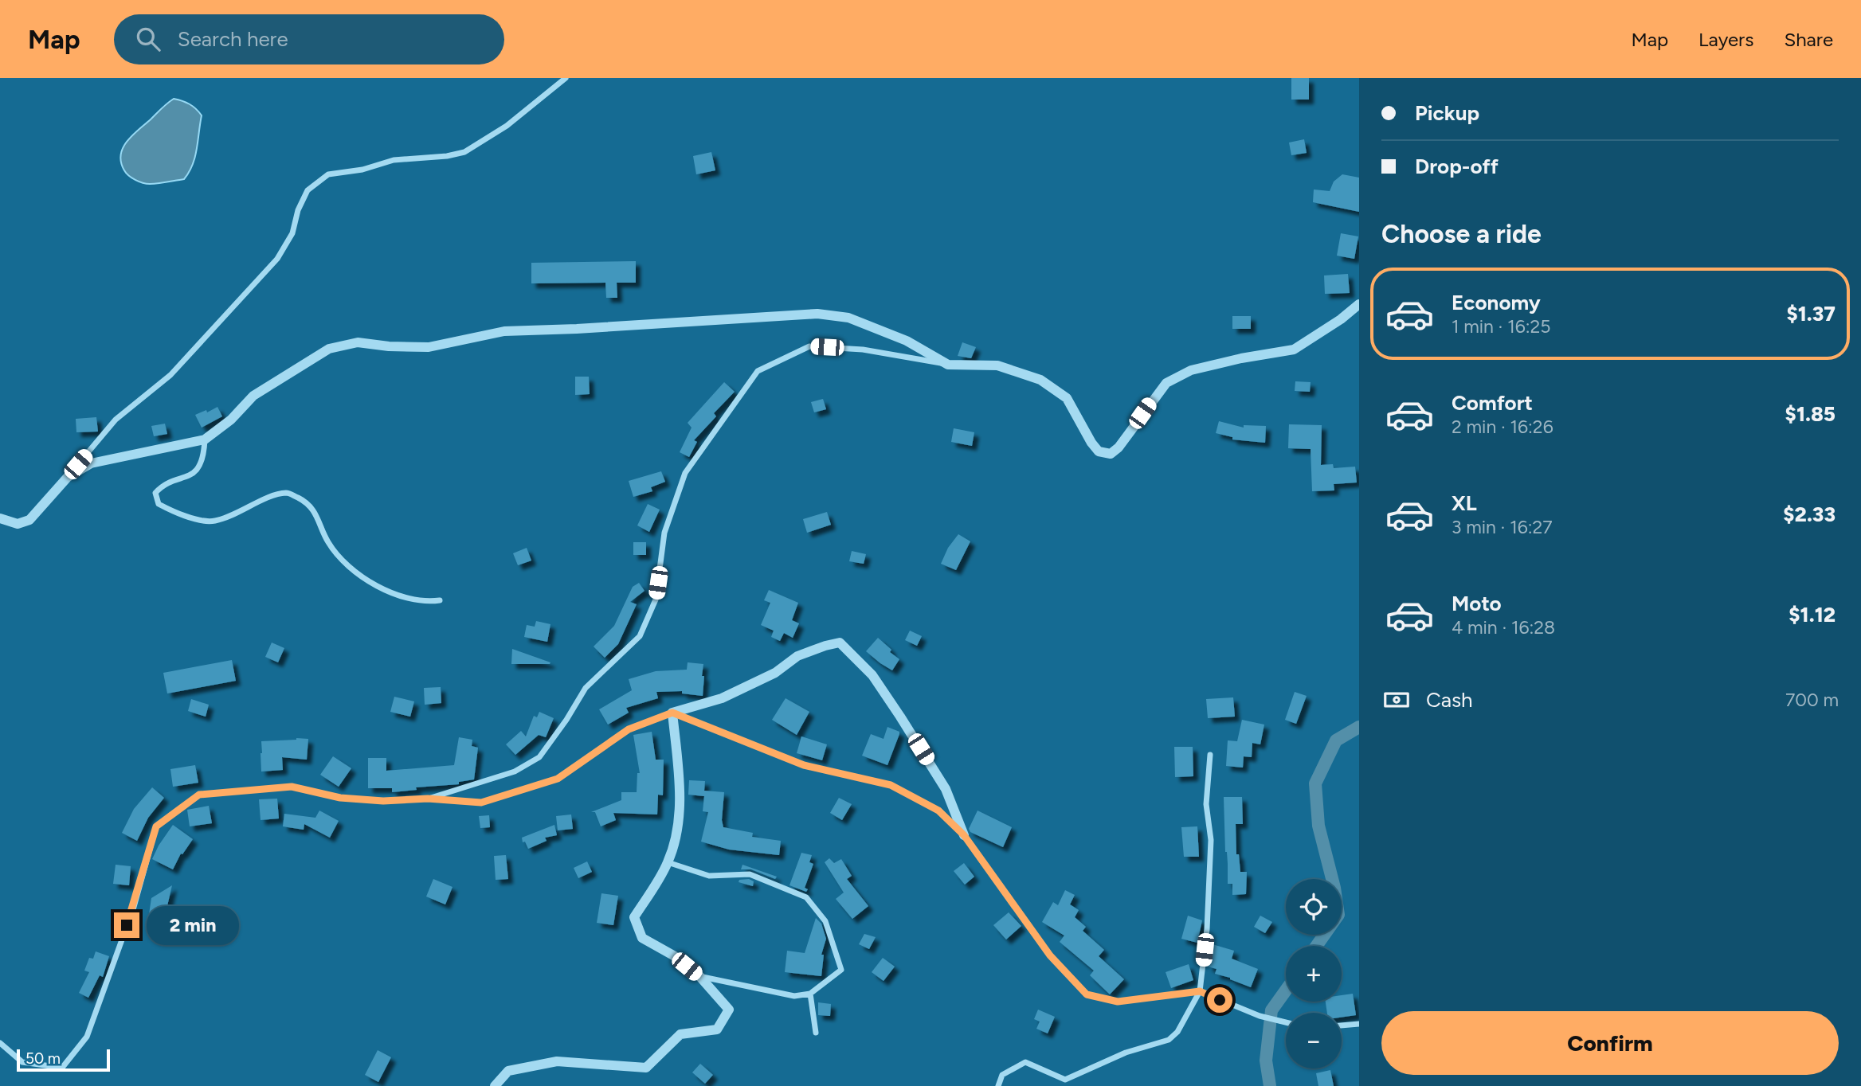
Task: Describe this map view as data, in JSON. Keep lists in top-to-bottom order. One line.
{"scale_bar":"50 m","page":{"header":"Map","search":"Search here","nav":["Map","Layers","Share"],"banner":["Pickup","Drop-off"],"heading":"Choose a ride","list":[{"name":"Economy","note":"1 min · 16:25","value":"$1.37"},{"name":"Comfort","note":"2 min · 16:26","value":"$1.85"},{"name":"XL","note":"3 min · 16:27","value":"$2.33"},{"name":"Moto","note":"4 min · 16:28","value":"$1.12"}],"pay":["Cash","700 m"],"map_buttons":["+","−"],"bubble":"2 min","buttons":"Confirm","scale":"50 m"}}
